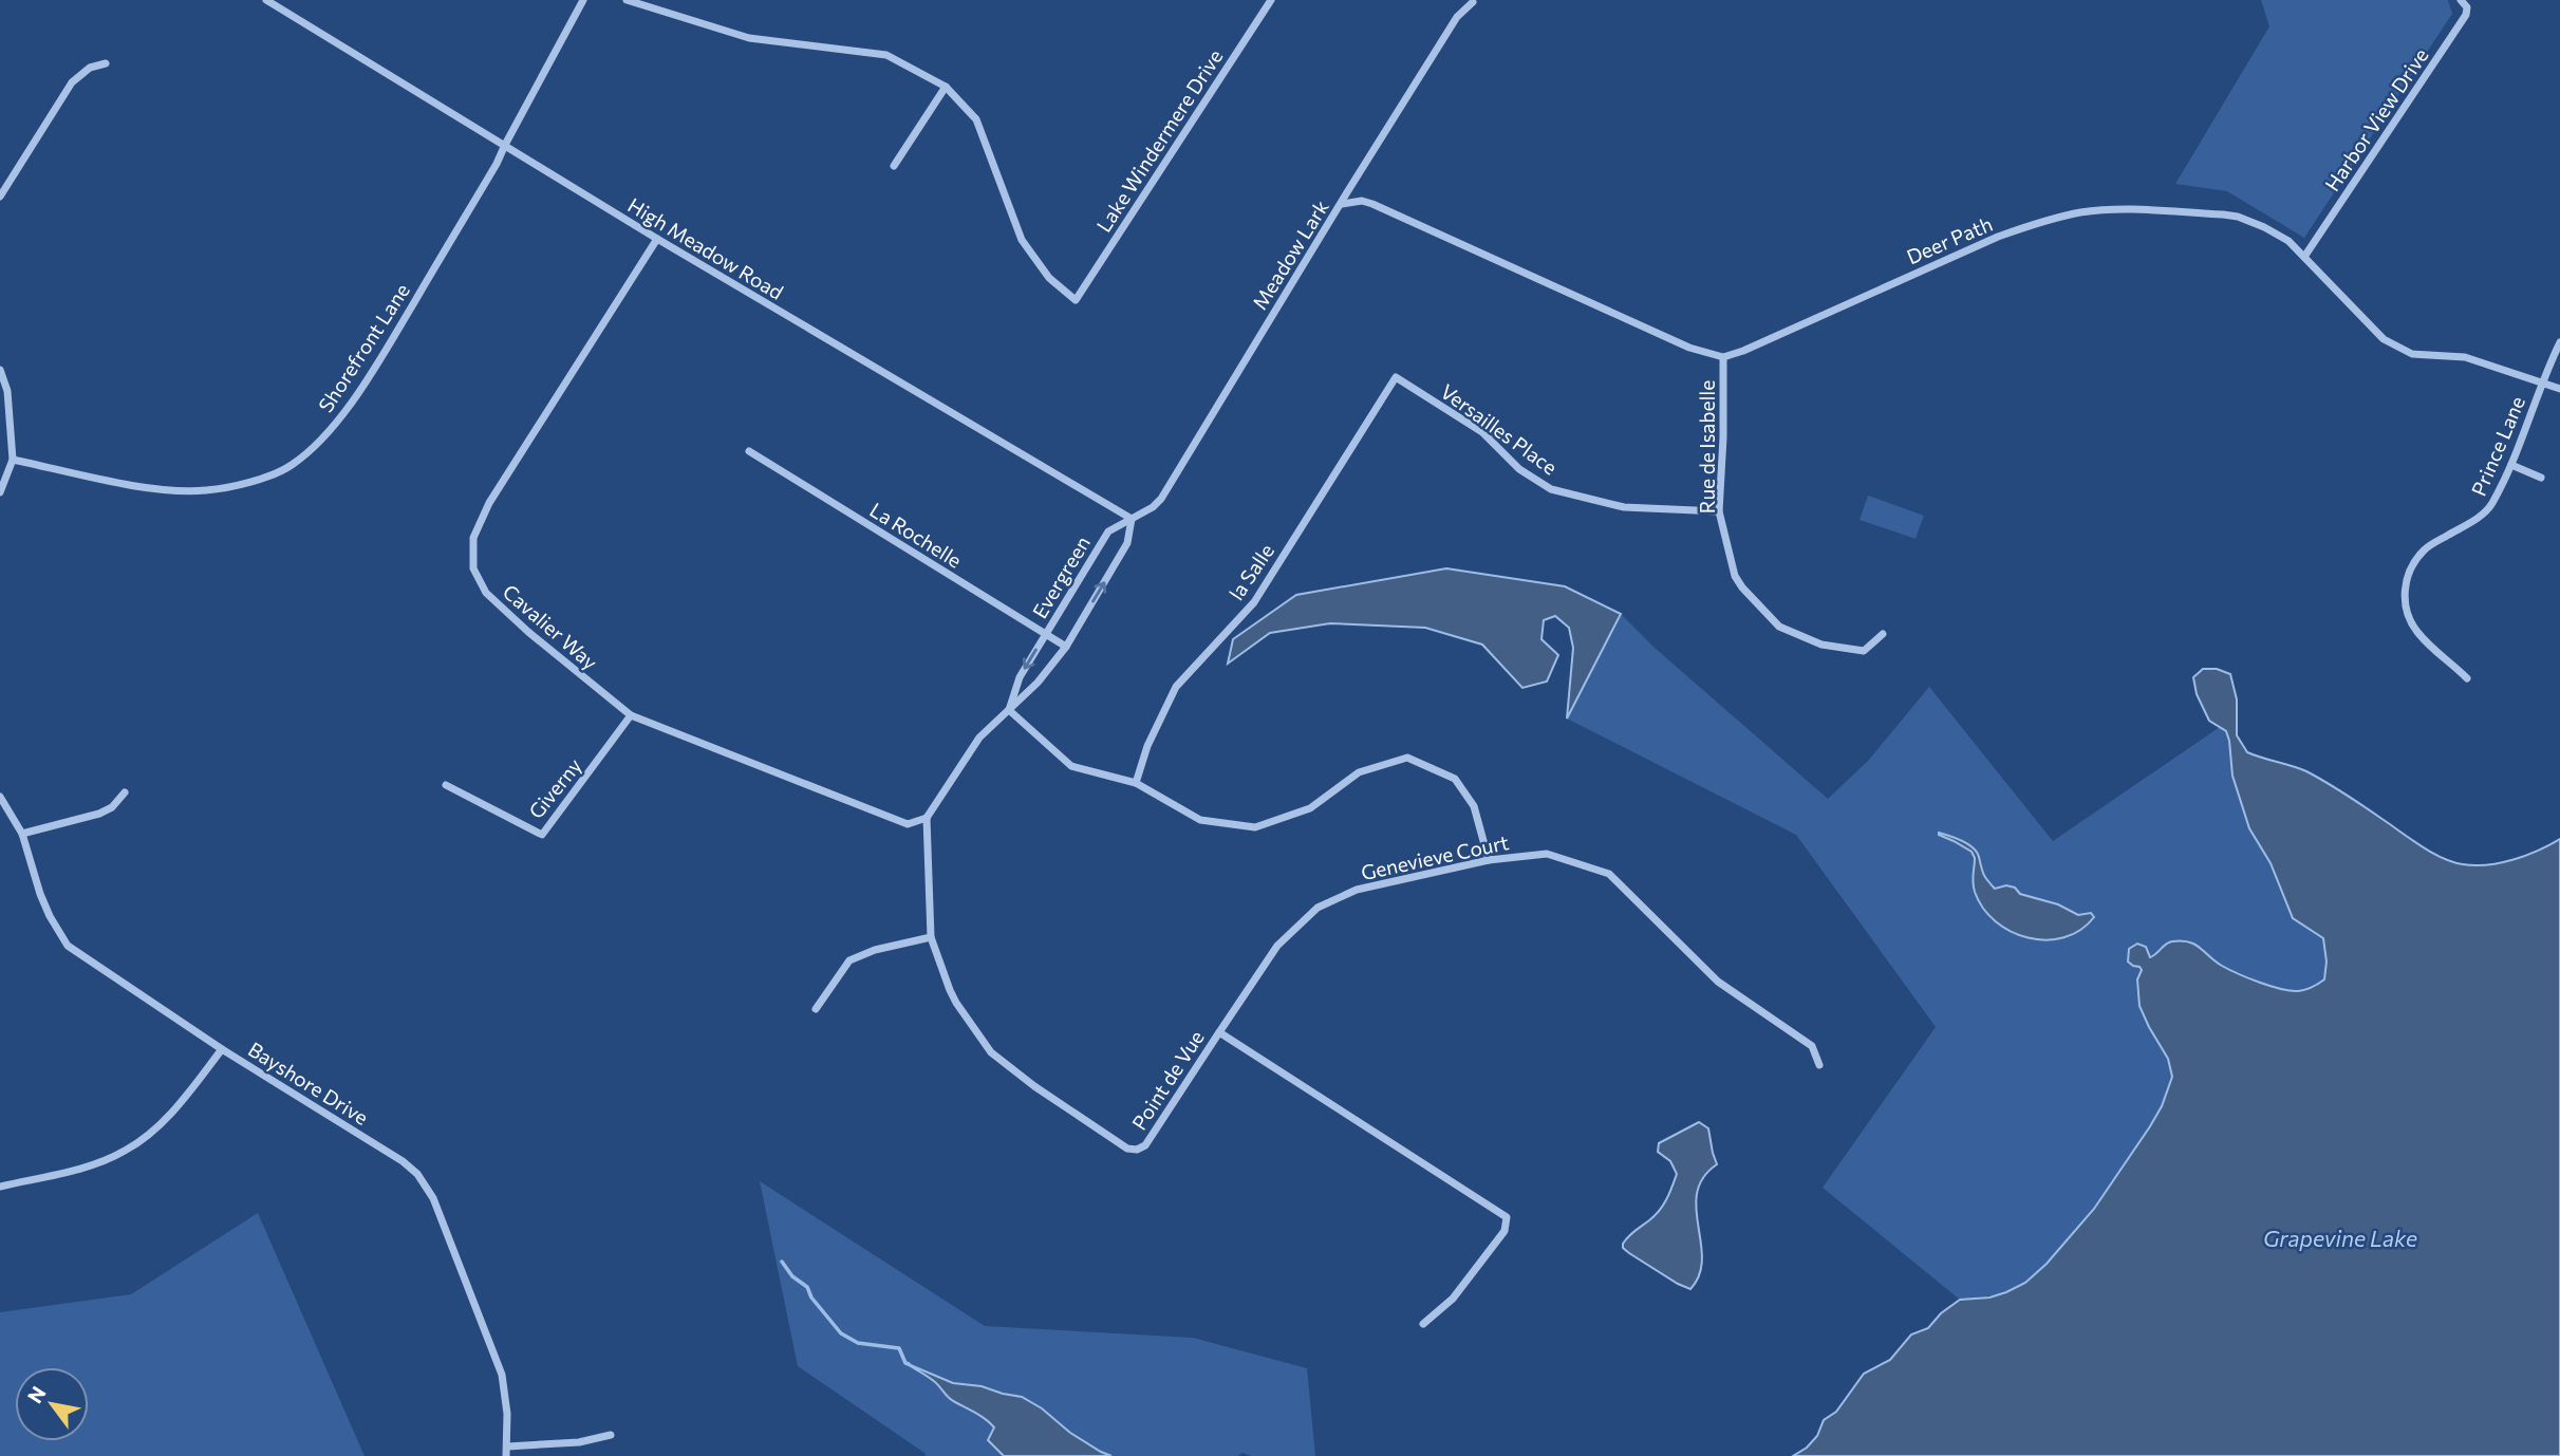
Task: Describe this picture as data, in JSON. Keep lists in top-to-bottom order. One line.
{"streets":{"street":["Harbor View Drive","Lake Windermere Drive","Deer Path","High Meadow Road","Meadow Lark","Shorefront Lane","Versailles Place","Prince Lane","Rue de Isabelle","La Rochelle","la Salle","Evergreen","Cavalier Way","Giverny","Genevieve Court","Point de Vue","Bayshore Drive"]},"crossings":[["Harbor View Drive","Deer Path"],["Deer Path","Prince Lane"],["Deer Path","Rue de Isabelle"],["High Meadow Road","Meadow Lark"],["High Meadow Road","Shorefront Lane"],["High Meadow Road","Evergreen"],["High Meadow Road","Cavalier Way"],["Meadow Lark","Evergreen"],["Versailles Place","Rue de Isabelle"],["Versailles Place","la Salle"],["La Rochelle","Evergreen"],["Evergreen","Cavalier Way"],["Evergreen","Point de Vue"],["Cavalier Way","Giverny"],["Cavalier Way","Point de Vue"],["Genevieve Court","Point de Vue"]],"water":["Grapevine Lake"],"north":"top left"}
